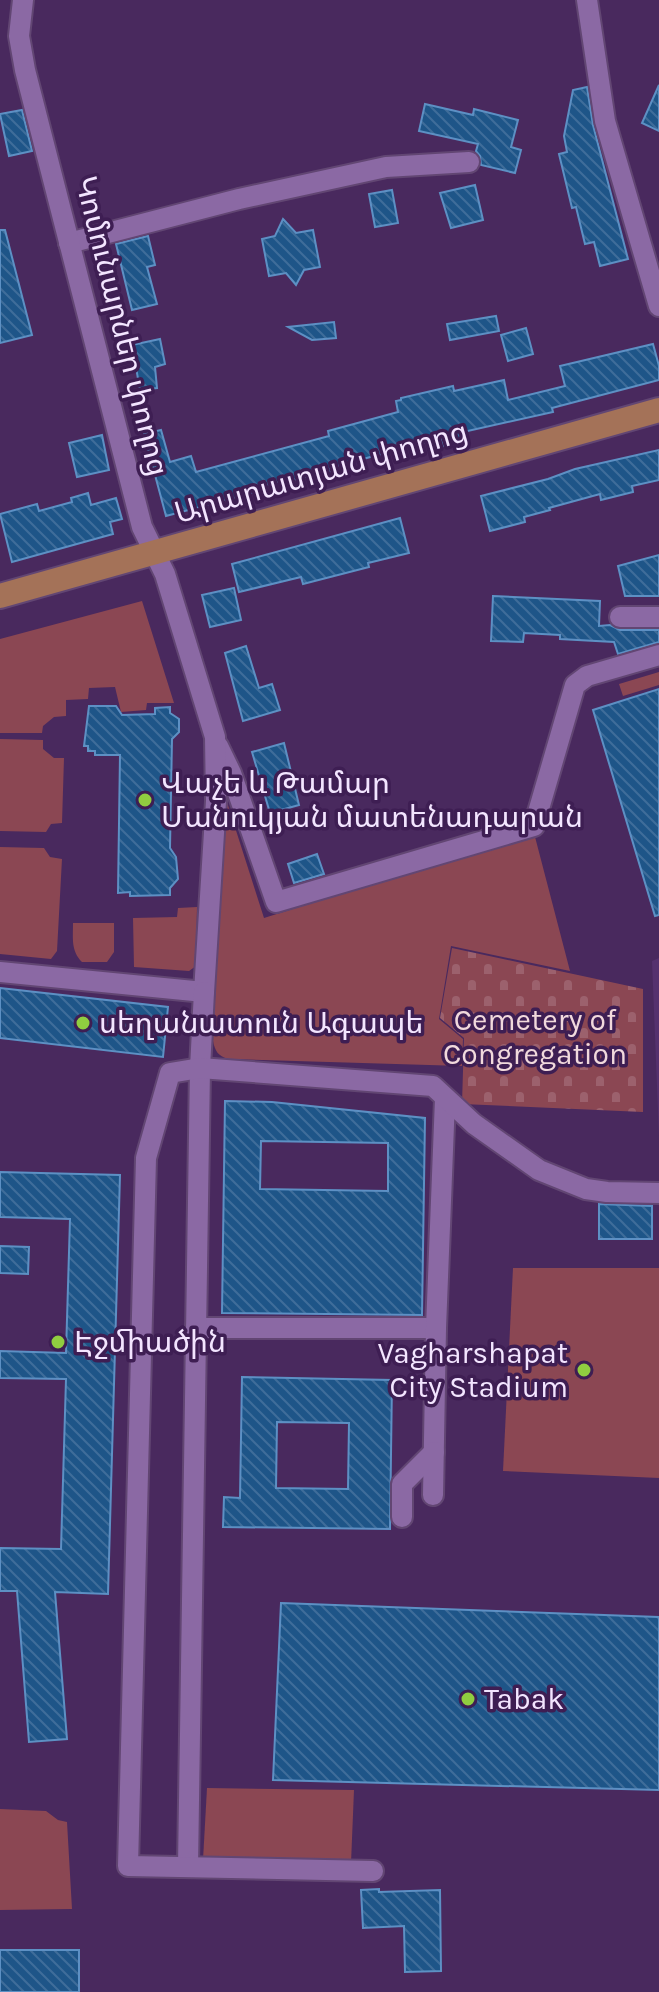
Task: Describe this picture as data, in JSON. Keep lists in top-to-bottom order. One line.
{"streets":{"main road":["Արարատյան փողոց"],"street":["Կոմունարներ փողոց"]},"crossings":[["Կոմունարներ փողոց","Արարատյան փողոց"]],"parks":["Cemetery of Congregation"],"places":["Վաչե և Թամար Մանուկյան մատենադարան","սեղանատուն Ագապե","Էջմիածին","Vagharshapat City Stadium","Tabak"]}
